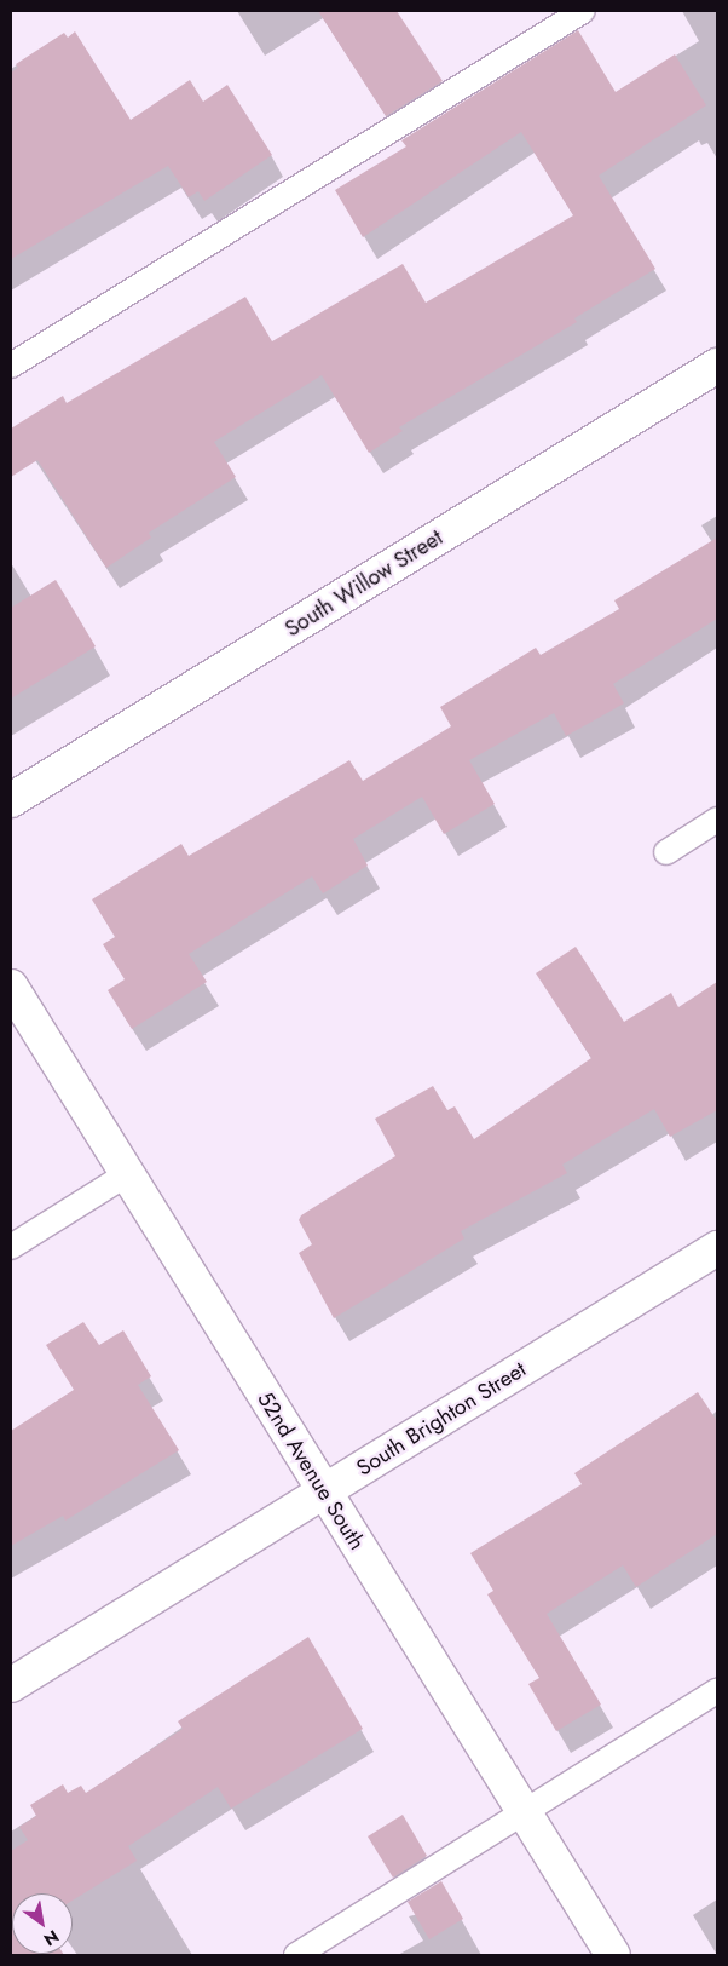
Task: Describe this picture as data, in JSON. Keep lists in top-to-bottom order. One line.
{"streets":{"street":["South Willow Street","South Brighton Street","52nd Avenue South"]},"crossings":[["South Brighton Street","52nd Avenue South"]],"north":"bottom right"}
